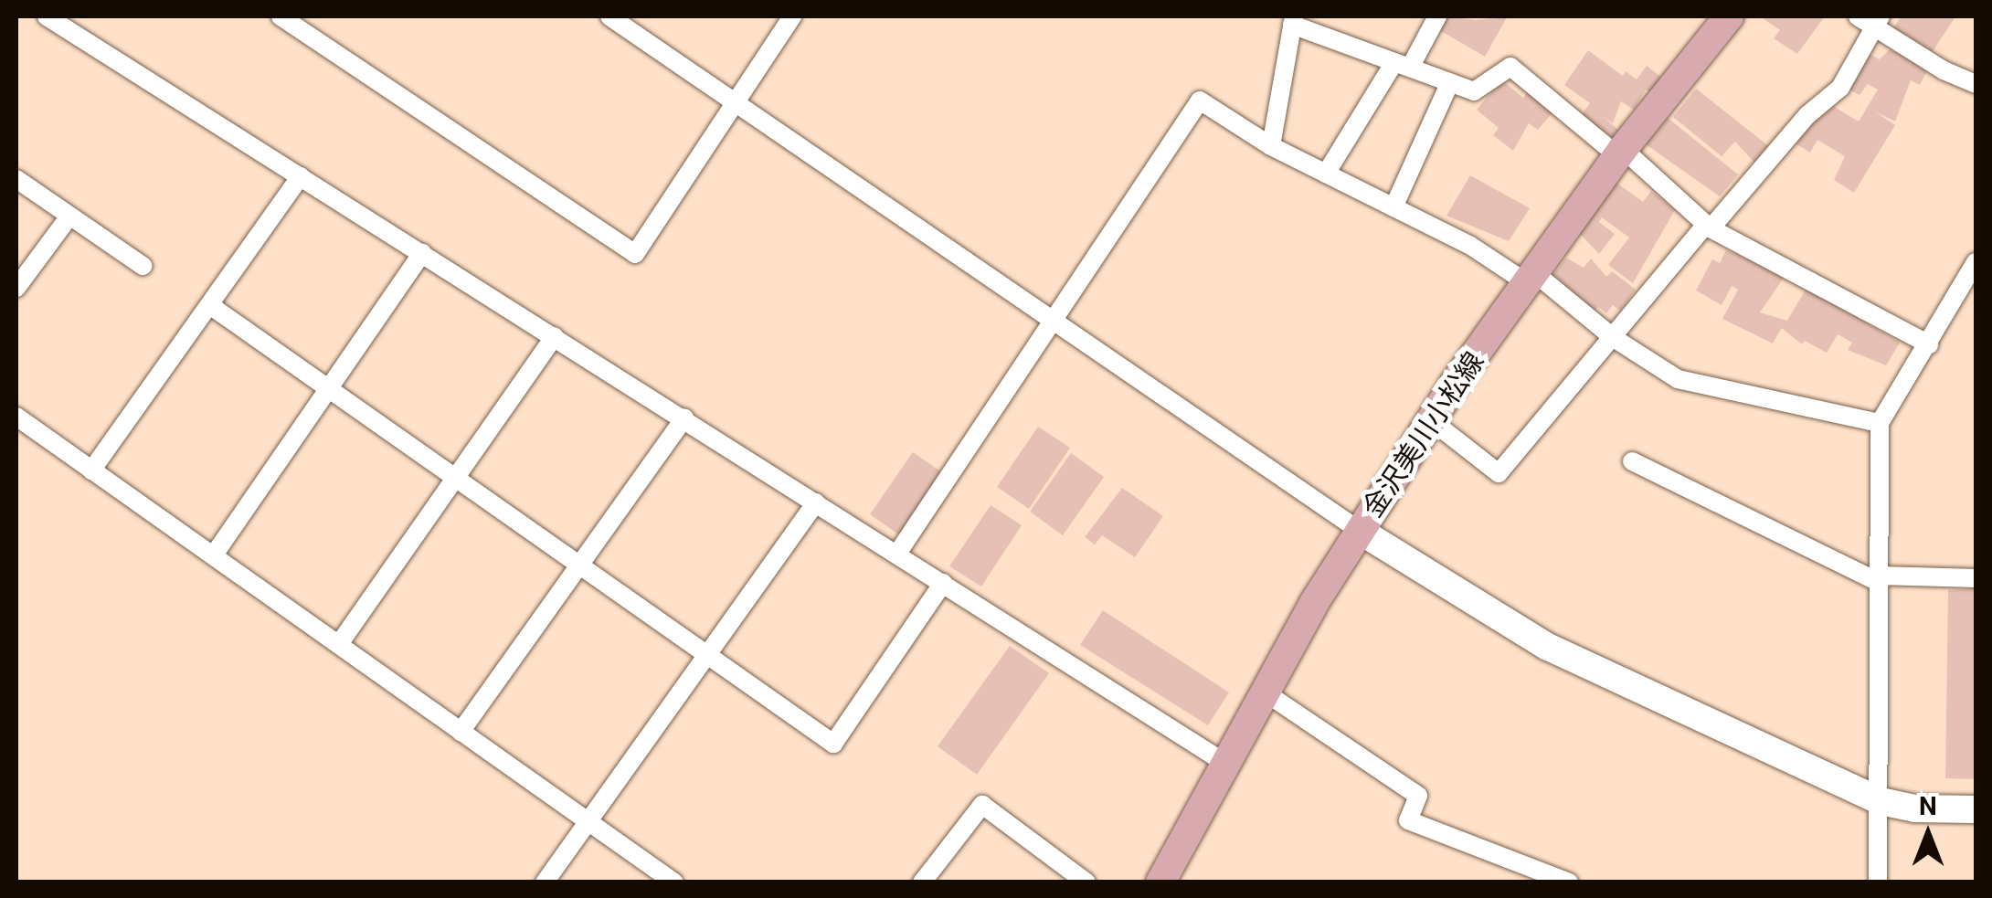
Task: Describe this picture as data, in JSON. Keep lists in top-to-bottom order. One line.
{"streets":{"main road":["金沢美川小松線"]},"north":"top"}
